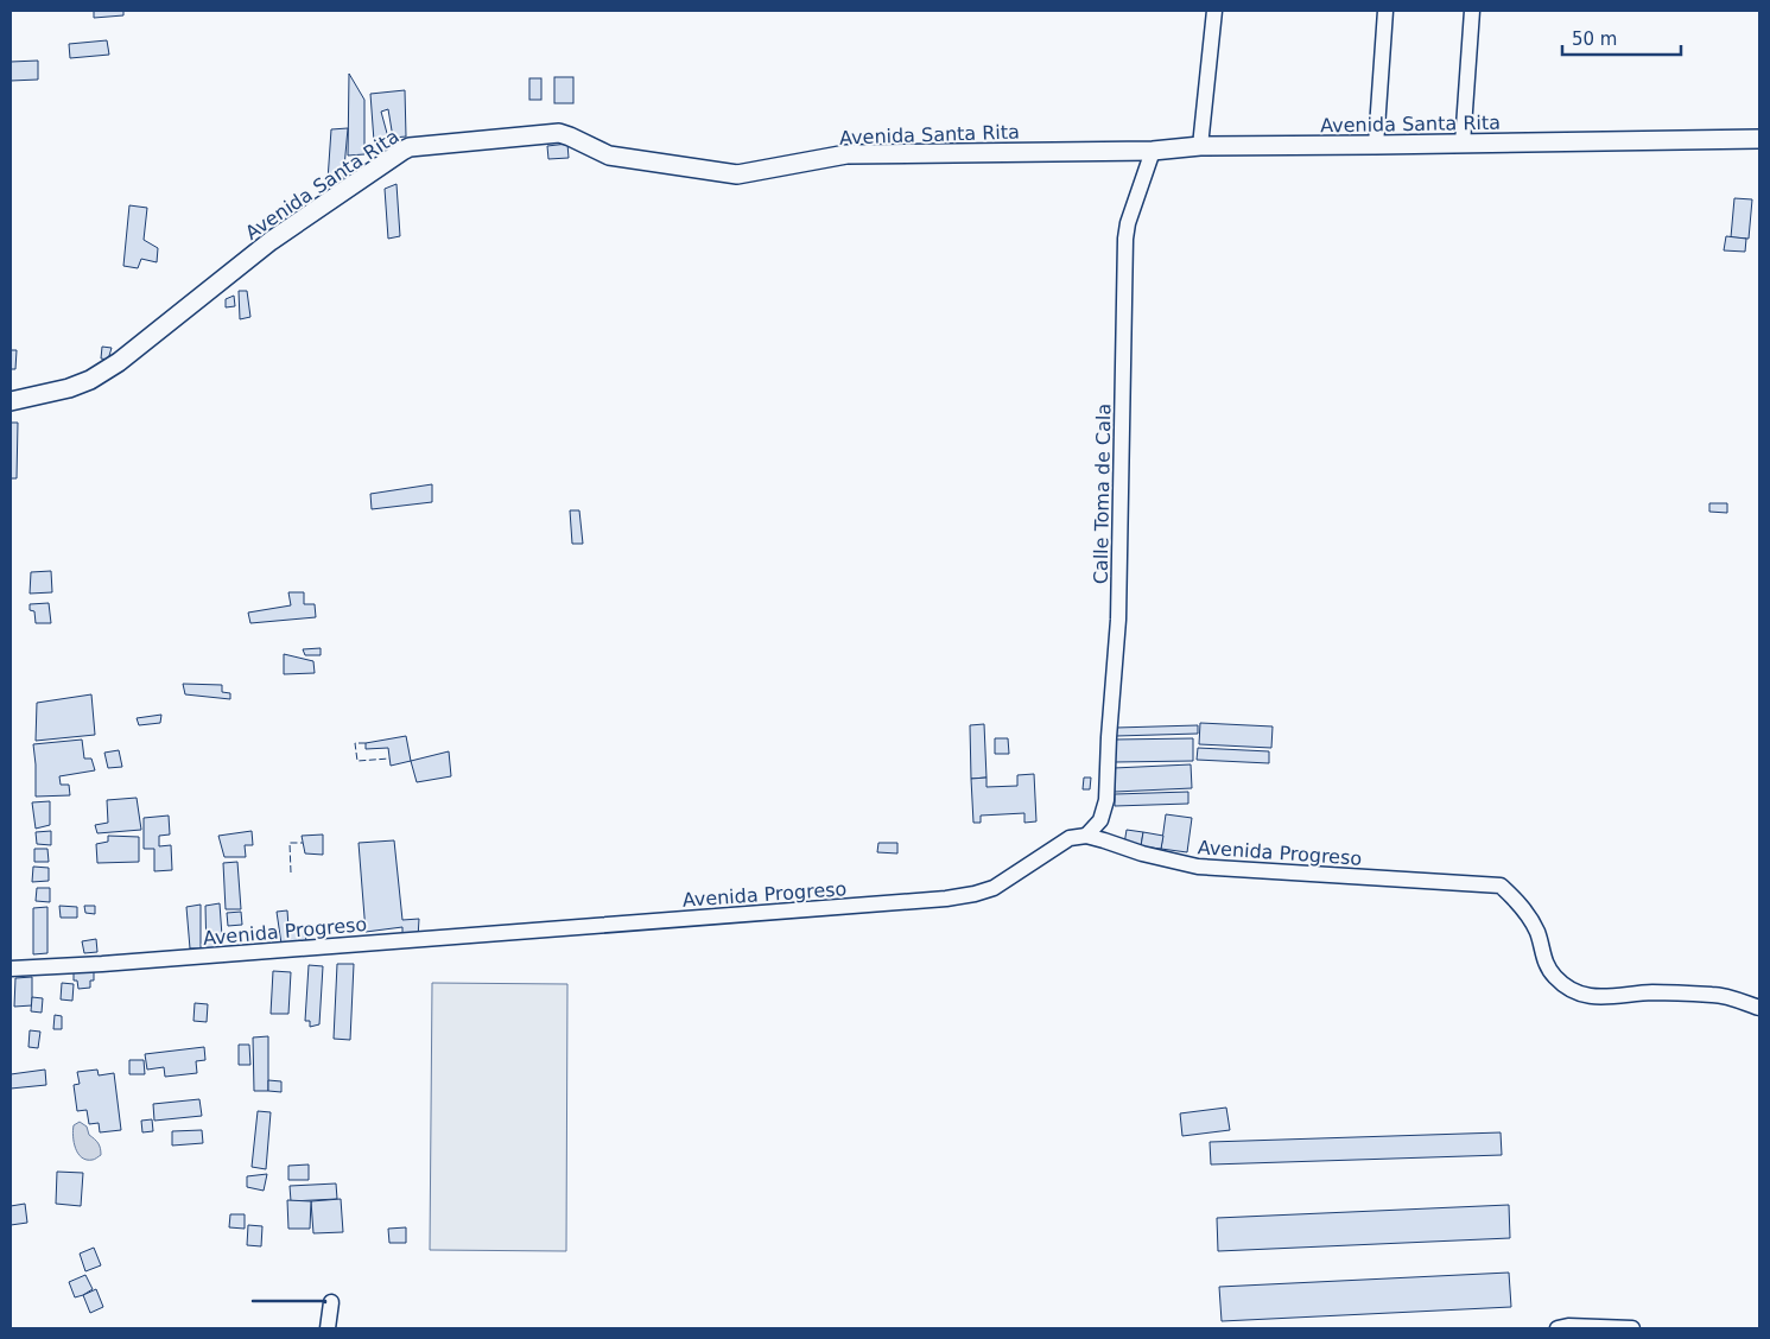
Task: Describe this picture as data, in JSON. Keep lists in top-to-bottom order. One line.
{"streets":{"street":["Avenida Santa Rita","Calle Toma de Cala","Avenida Progreso"]},"crossings":[["Avenida Santa Rita","Calle Toma de Cala"],["Calle Toma de Cala","Avenida Progreso"]],"scale_bar":"50 m"}
